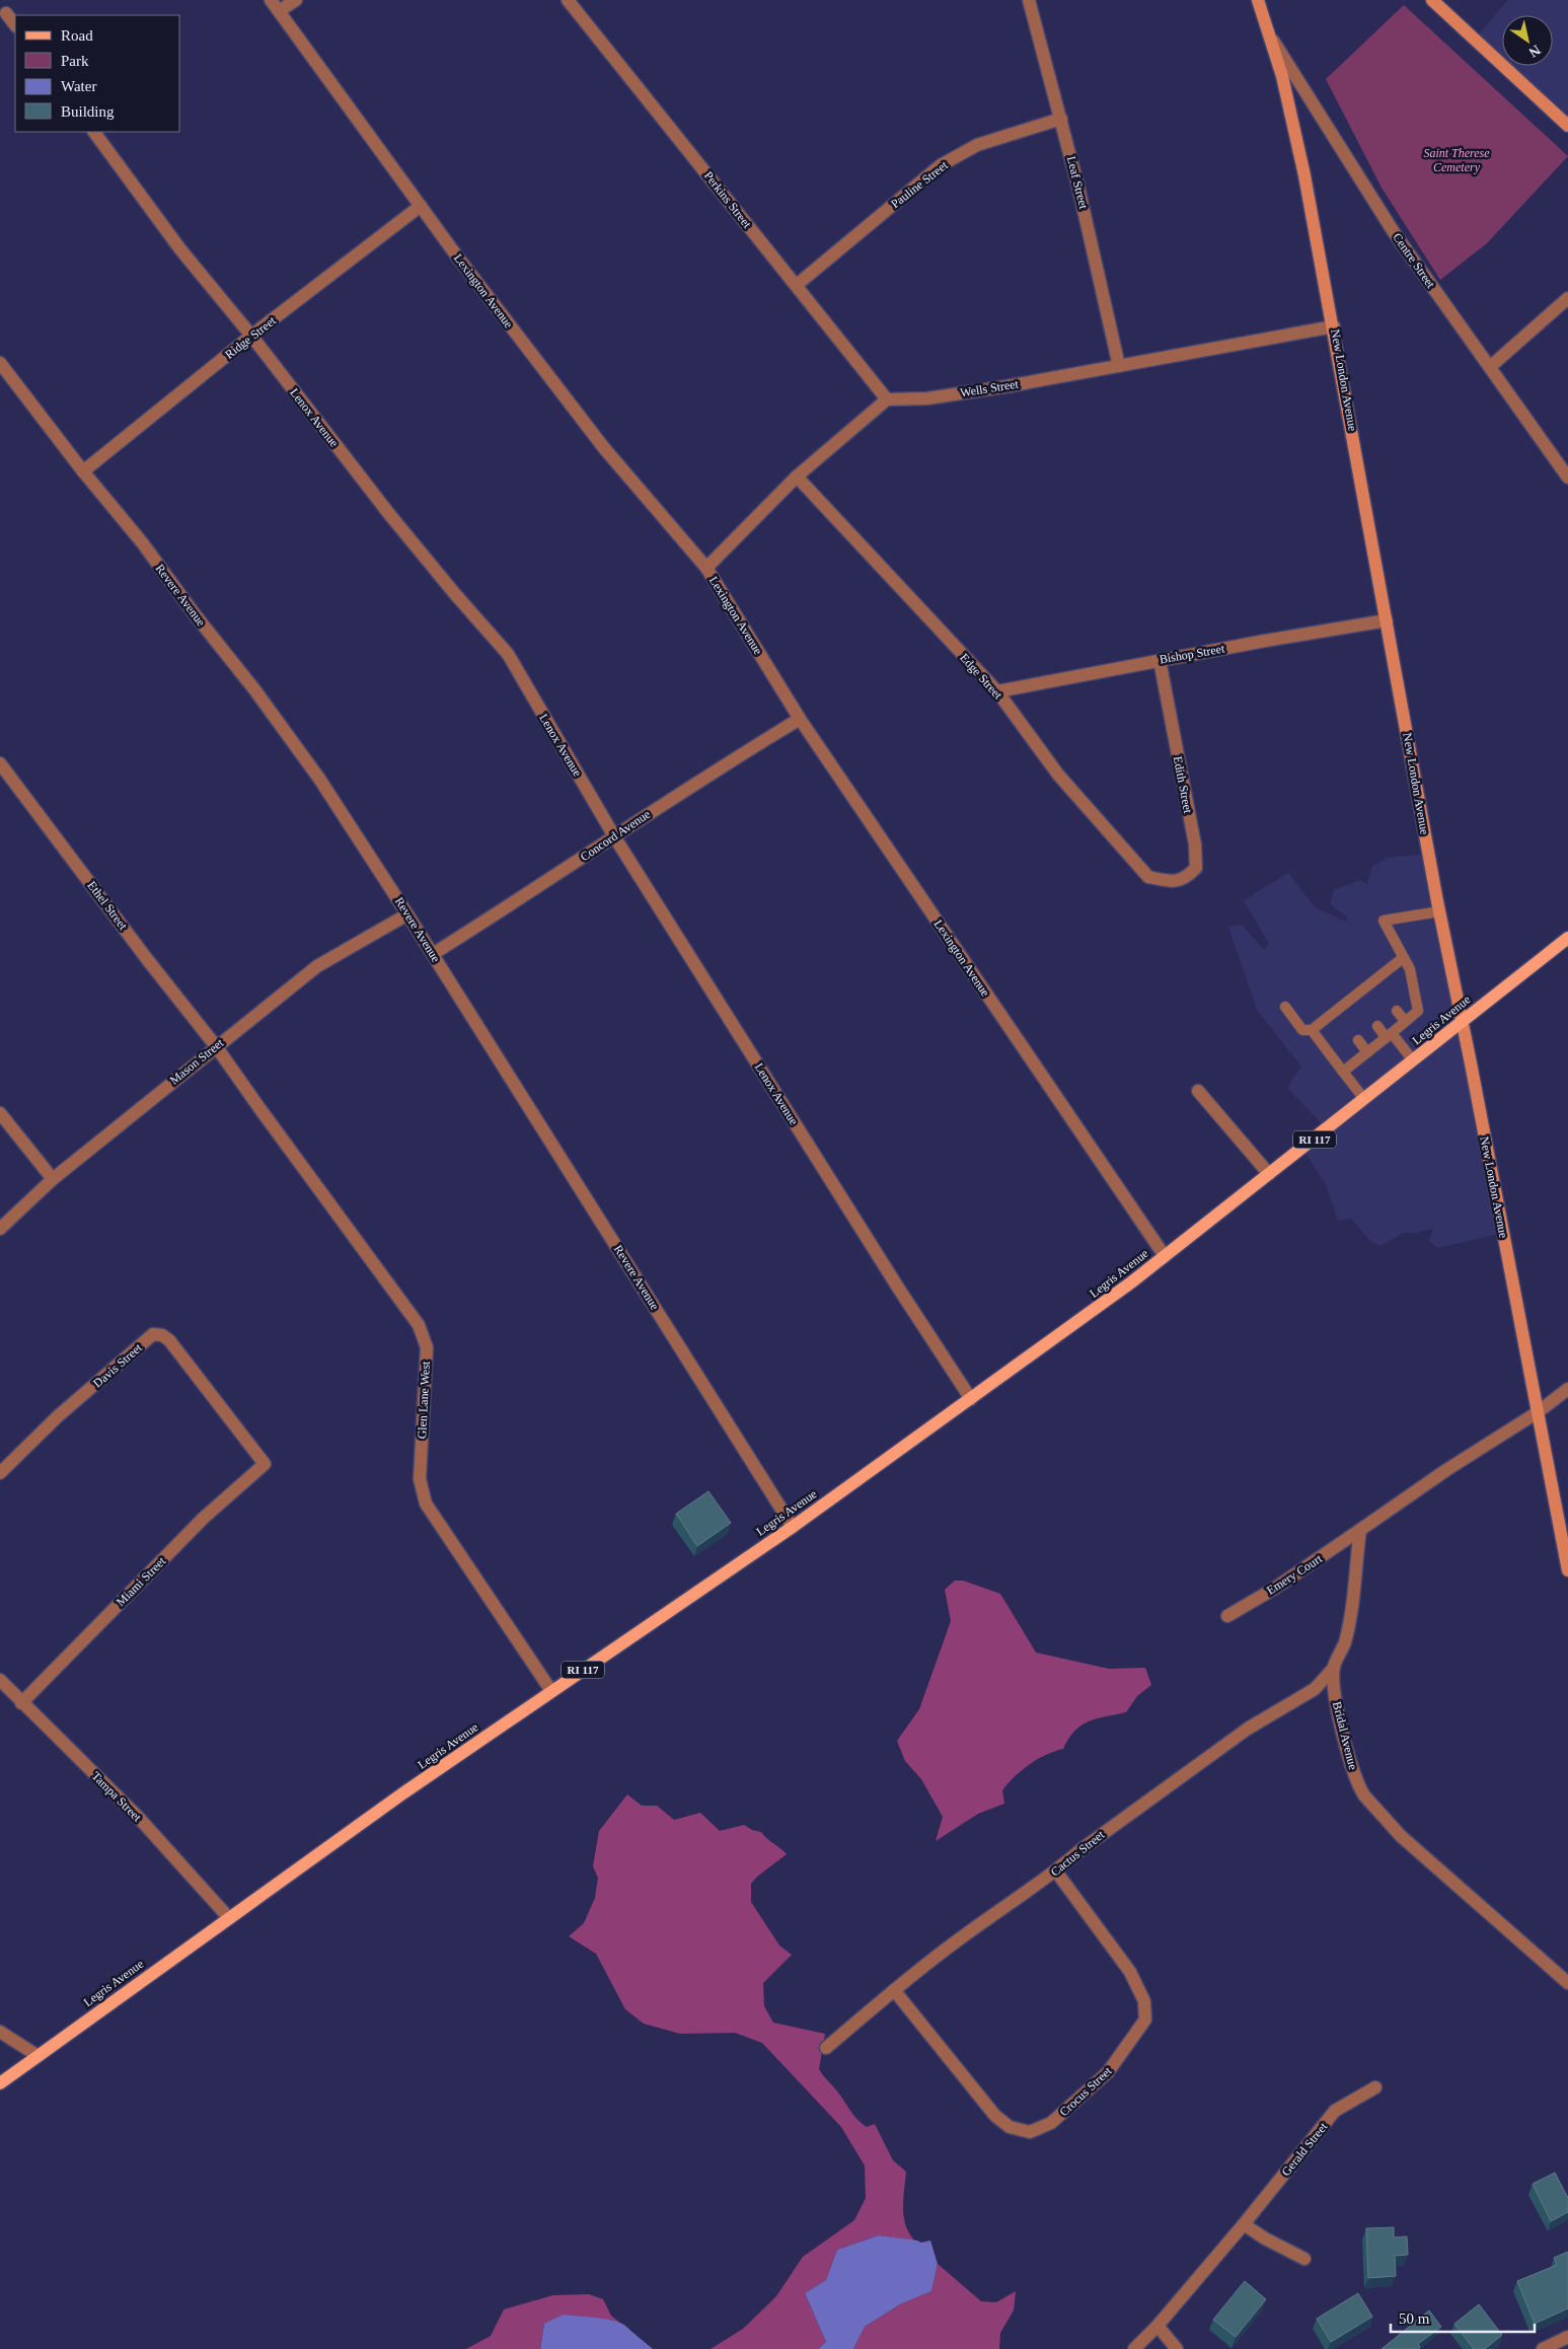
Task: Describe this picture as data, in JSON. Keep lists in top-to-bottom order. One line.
{"streets":{"main road":["New London Avenue","Legris Avenue","RI 117"],"street":["Leaf Street","Pauline Street","Perkins Street","Centre Street","Lexington Avenue","Ridge Street","Wells Street","Lenox Avenue","Revere Avenue","Bishop Street","Edge Street","Edith Street","Concord Avenue","Ethel Street","Mason Street","Davis Street","Glen Lane West","Emery Court","Miami Street","Bridal Avenue","Tampa Street","Cactus Street","Crocus Street","Gerald Street"]},"crossings":[["Leaf Street","Pauline Street"],["Leaf Street","Wells Street"],["Pauline Street","Perkins Street"],["Perkins Street","Wells Street"],["Centre Street","New London Avenue"],["Lexington Avenue","Ridge Street"],["Lexington Avenue","Concord Avenue"],["Lexington Avenue","Legris Avenue"],["Ridge Street","Lenox Avenue"],["Ridge Street","Revere Avenue"],["New London Avenue","Wells Street"],["New London Avenue","Bishop Street"],["New London Avenue","Legris Avenue"],["Lenox Avenue","Concord Avenue"],["Lenox Avenue","Legris Avenue"],["Revere Avenue","Concord Avenue"],["Revere Avenue","Legris Avenue"],["Revere Avenue","Mason Street"],["Bishop Street","Edge Street"],["Bishop Street","Edith Street"],["Edge Street","Edith Street"],["Ethel Street","Mason Street"],["Ethel Street","Glen Lane West"],["Legris Avenue","Glen Lane West"],["Legris Avenue","Tampa Street"],["Mason Street","Glen Lane West"],["Davis Street","Miami Street"],["Emery Court","Bridal Avenue"],["Miami Street","Tampa Street"],["Bridal Avenue","Cactus Street"],["Cactus Street","Crocus Street"]],"parks":["Saint Therese Cemetery"],"legend":["Road","Park","Water","Building"],"scale_bar":"50 m","north":"bottom right"}
